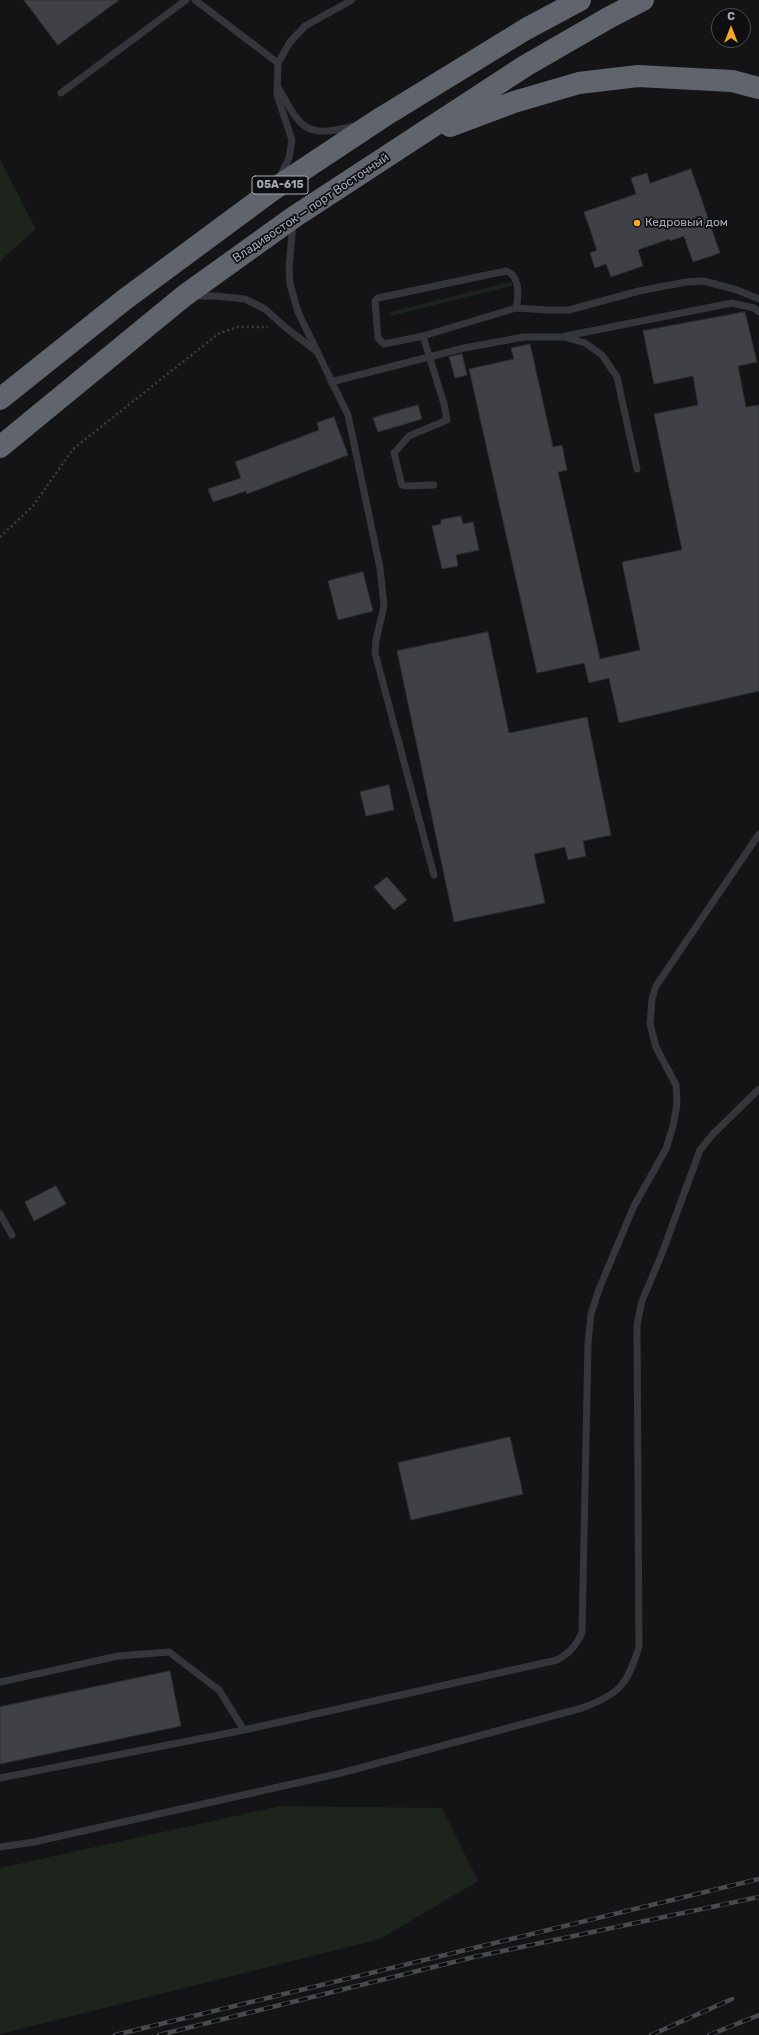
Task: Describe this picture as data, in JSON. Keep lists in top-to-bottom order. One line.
{"streets":{"highway":["05А-615","Владивосток — порт Восточный"]},"places":["Кедровый дом"],"north":"top"}
